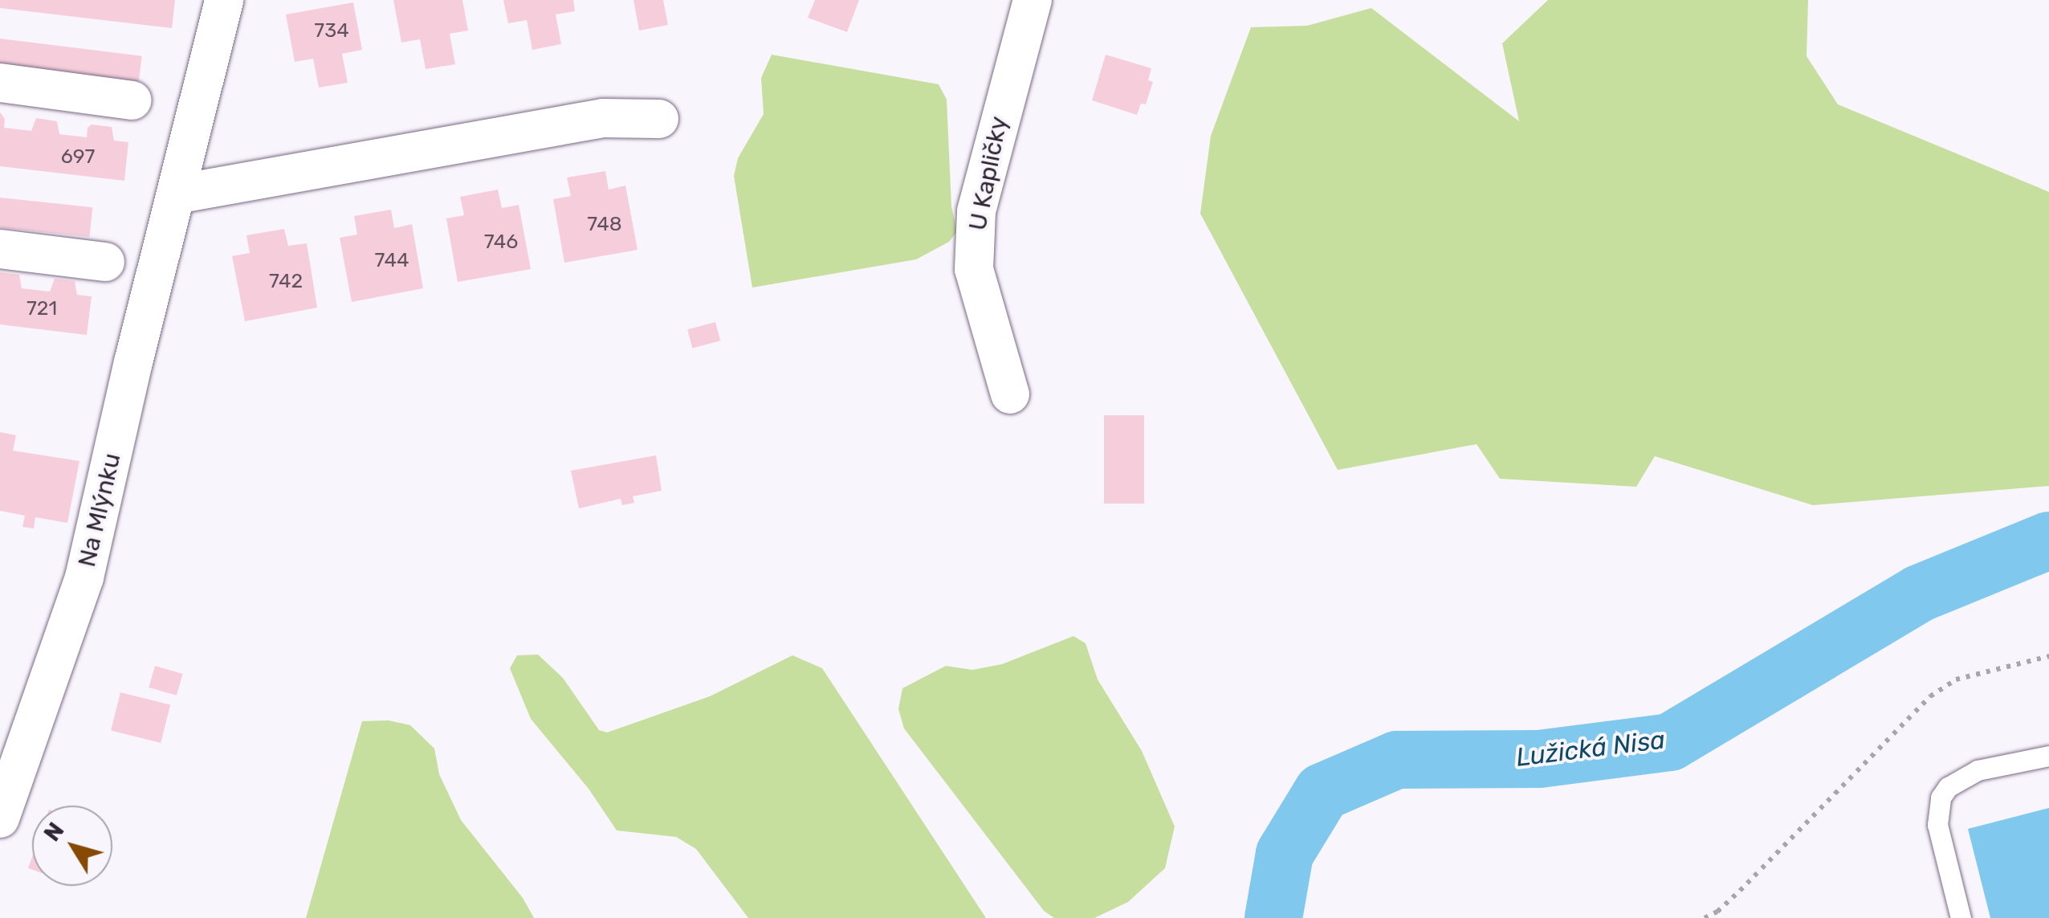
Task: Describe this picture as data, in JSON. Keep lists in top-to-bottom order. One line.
{"streets":{"street":["U Kapličky","Na Mlýnku"]},"water":["Lužická Nisa"],"house_numbers":["734","697","748","746","744","742","721"],"north":"top left"}
